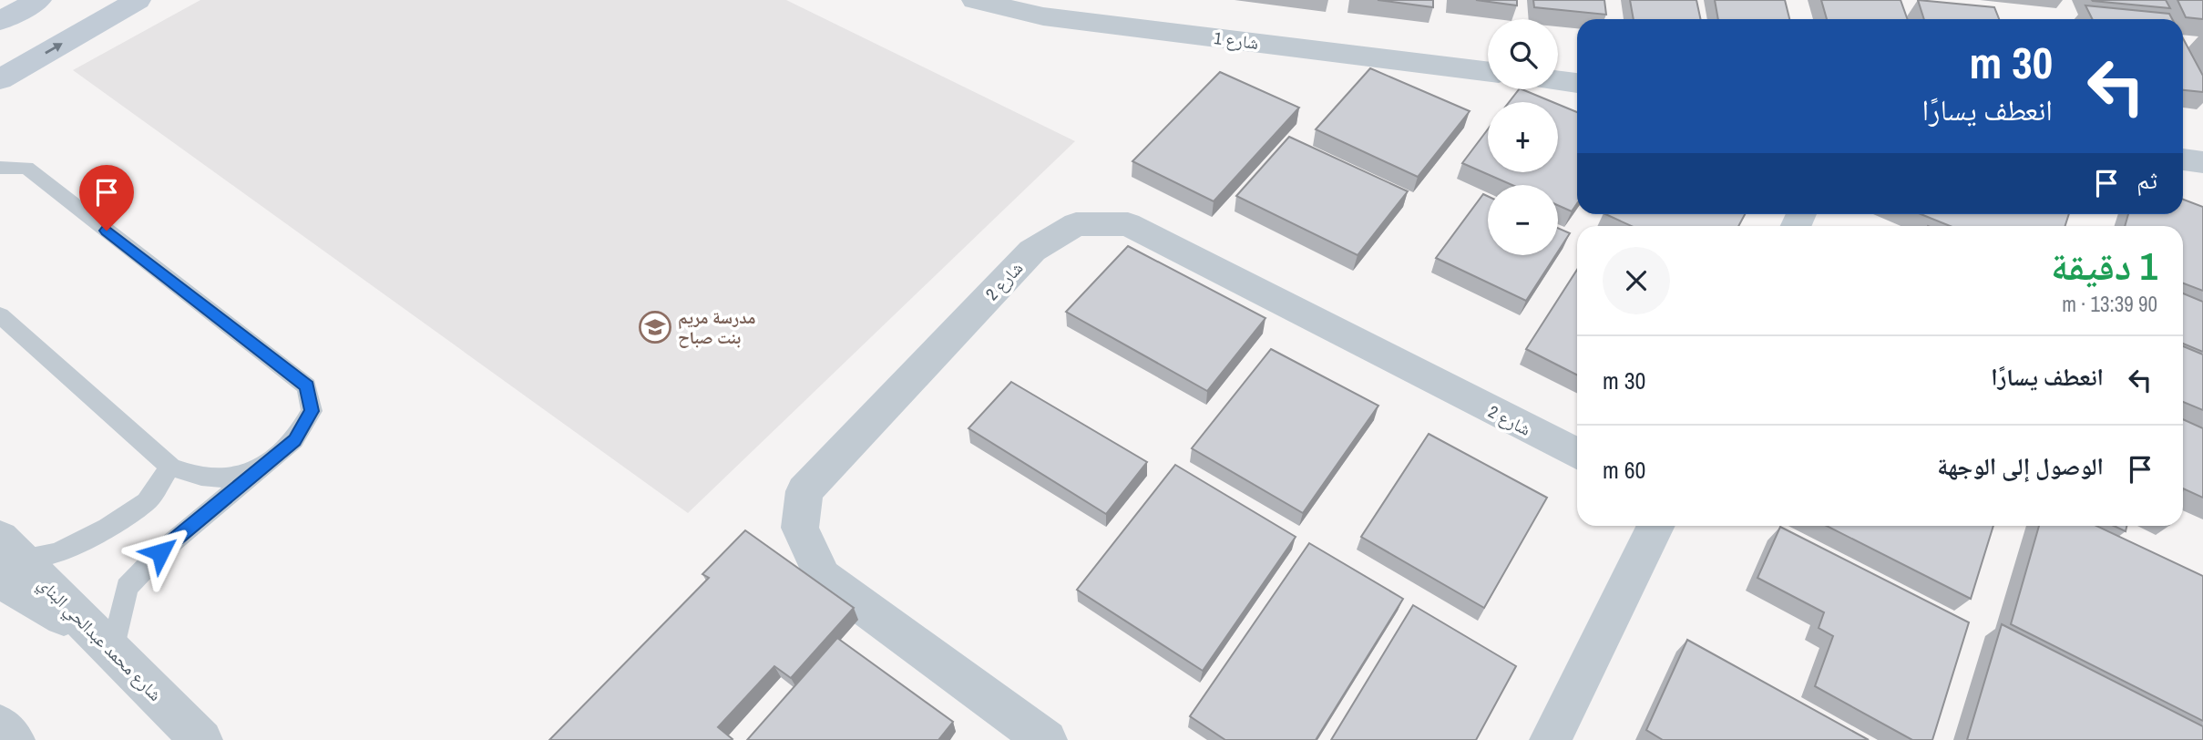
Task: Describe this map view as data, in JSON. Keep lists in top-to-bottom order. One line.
{"streets":{"street":["شارع 1","شارع 2","شارع محمد عبدالحي البناي"]},"places":{"school or university":["مدرسة مريم بنت صباح"]},"page":{"map_buttons":["+","−"],"turn":["30 m","انعطف يسارًا"],"then":"ثم","heading":["1 دقيقة","90 m · 13:39"],"list":[{"name":"انعطف يسارًا","value":"30 m"},{"name":"الوصول إلى الوجهة","value":"60 m"}]}}
